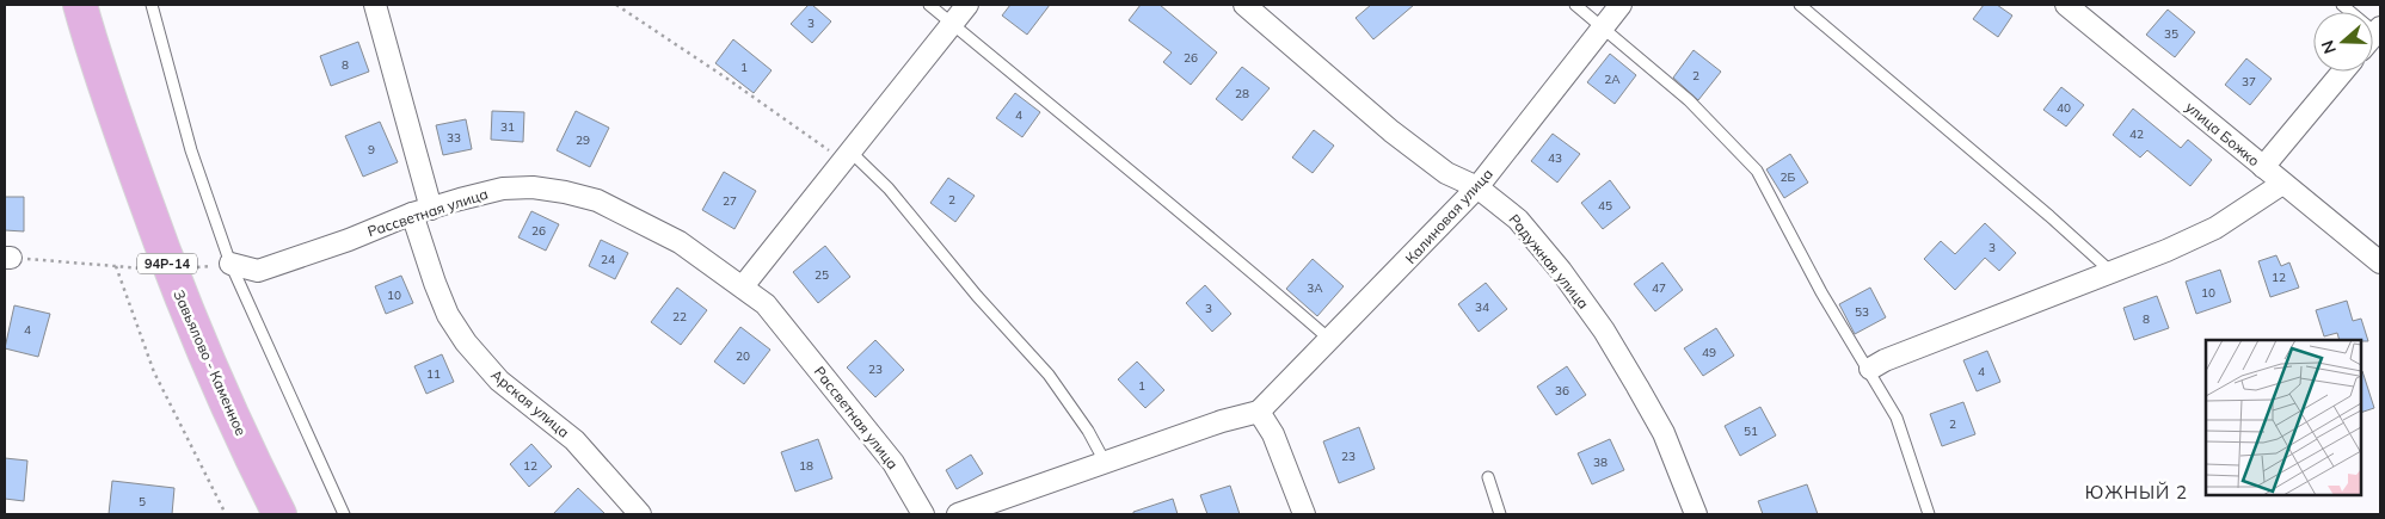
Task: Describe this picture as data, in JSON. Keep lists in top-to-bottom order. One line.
{"streets":{"main road":["94Р-14","Завьялово - Каменное"],"street":["улица Божко","Рассветная улица","Калиновая улица","Радужная улица","Арская улица"]},"crossings":[["Рассветная улица","Арская улица"],["Калиновая улица","Радужная улица"]],"districts":["ЮЖНЫЙ 2"],"house_numbers":["3","35","26","8","1","2","2А","37","28","40","4","31","42","33","29","9","43","2Б","2","27","45","26","3","24","25","12","3А","47","10","10","34","3","53","22","8","4","49","20","23","4","11","1","36","2","51","23","38","12","18","5"],"north":"left"}
